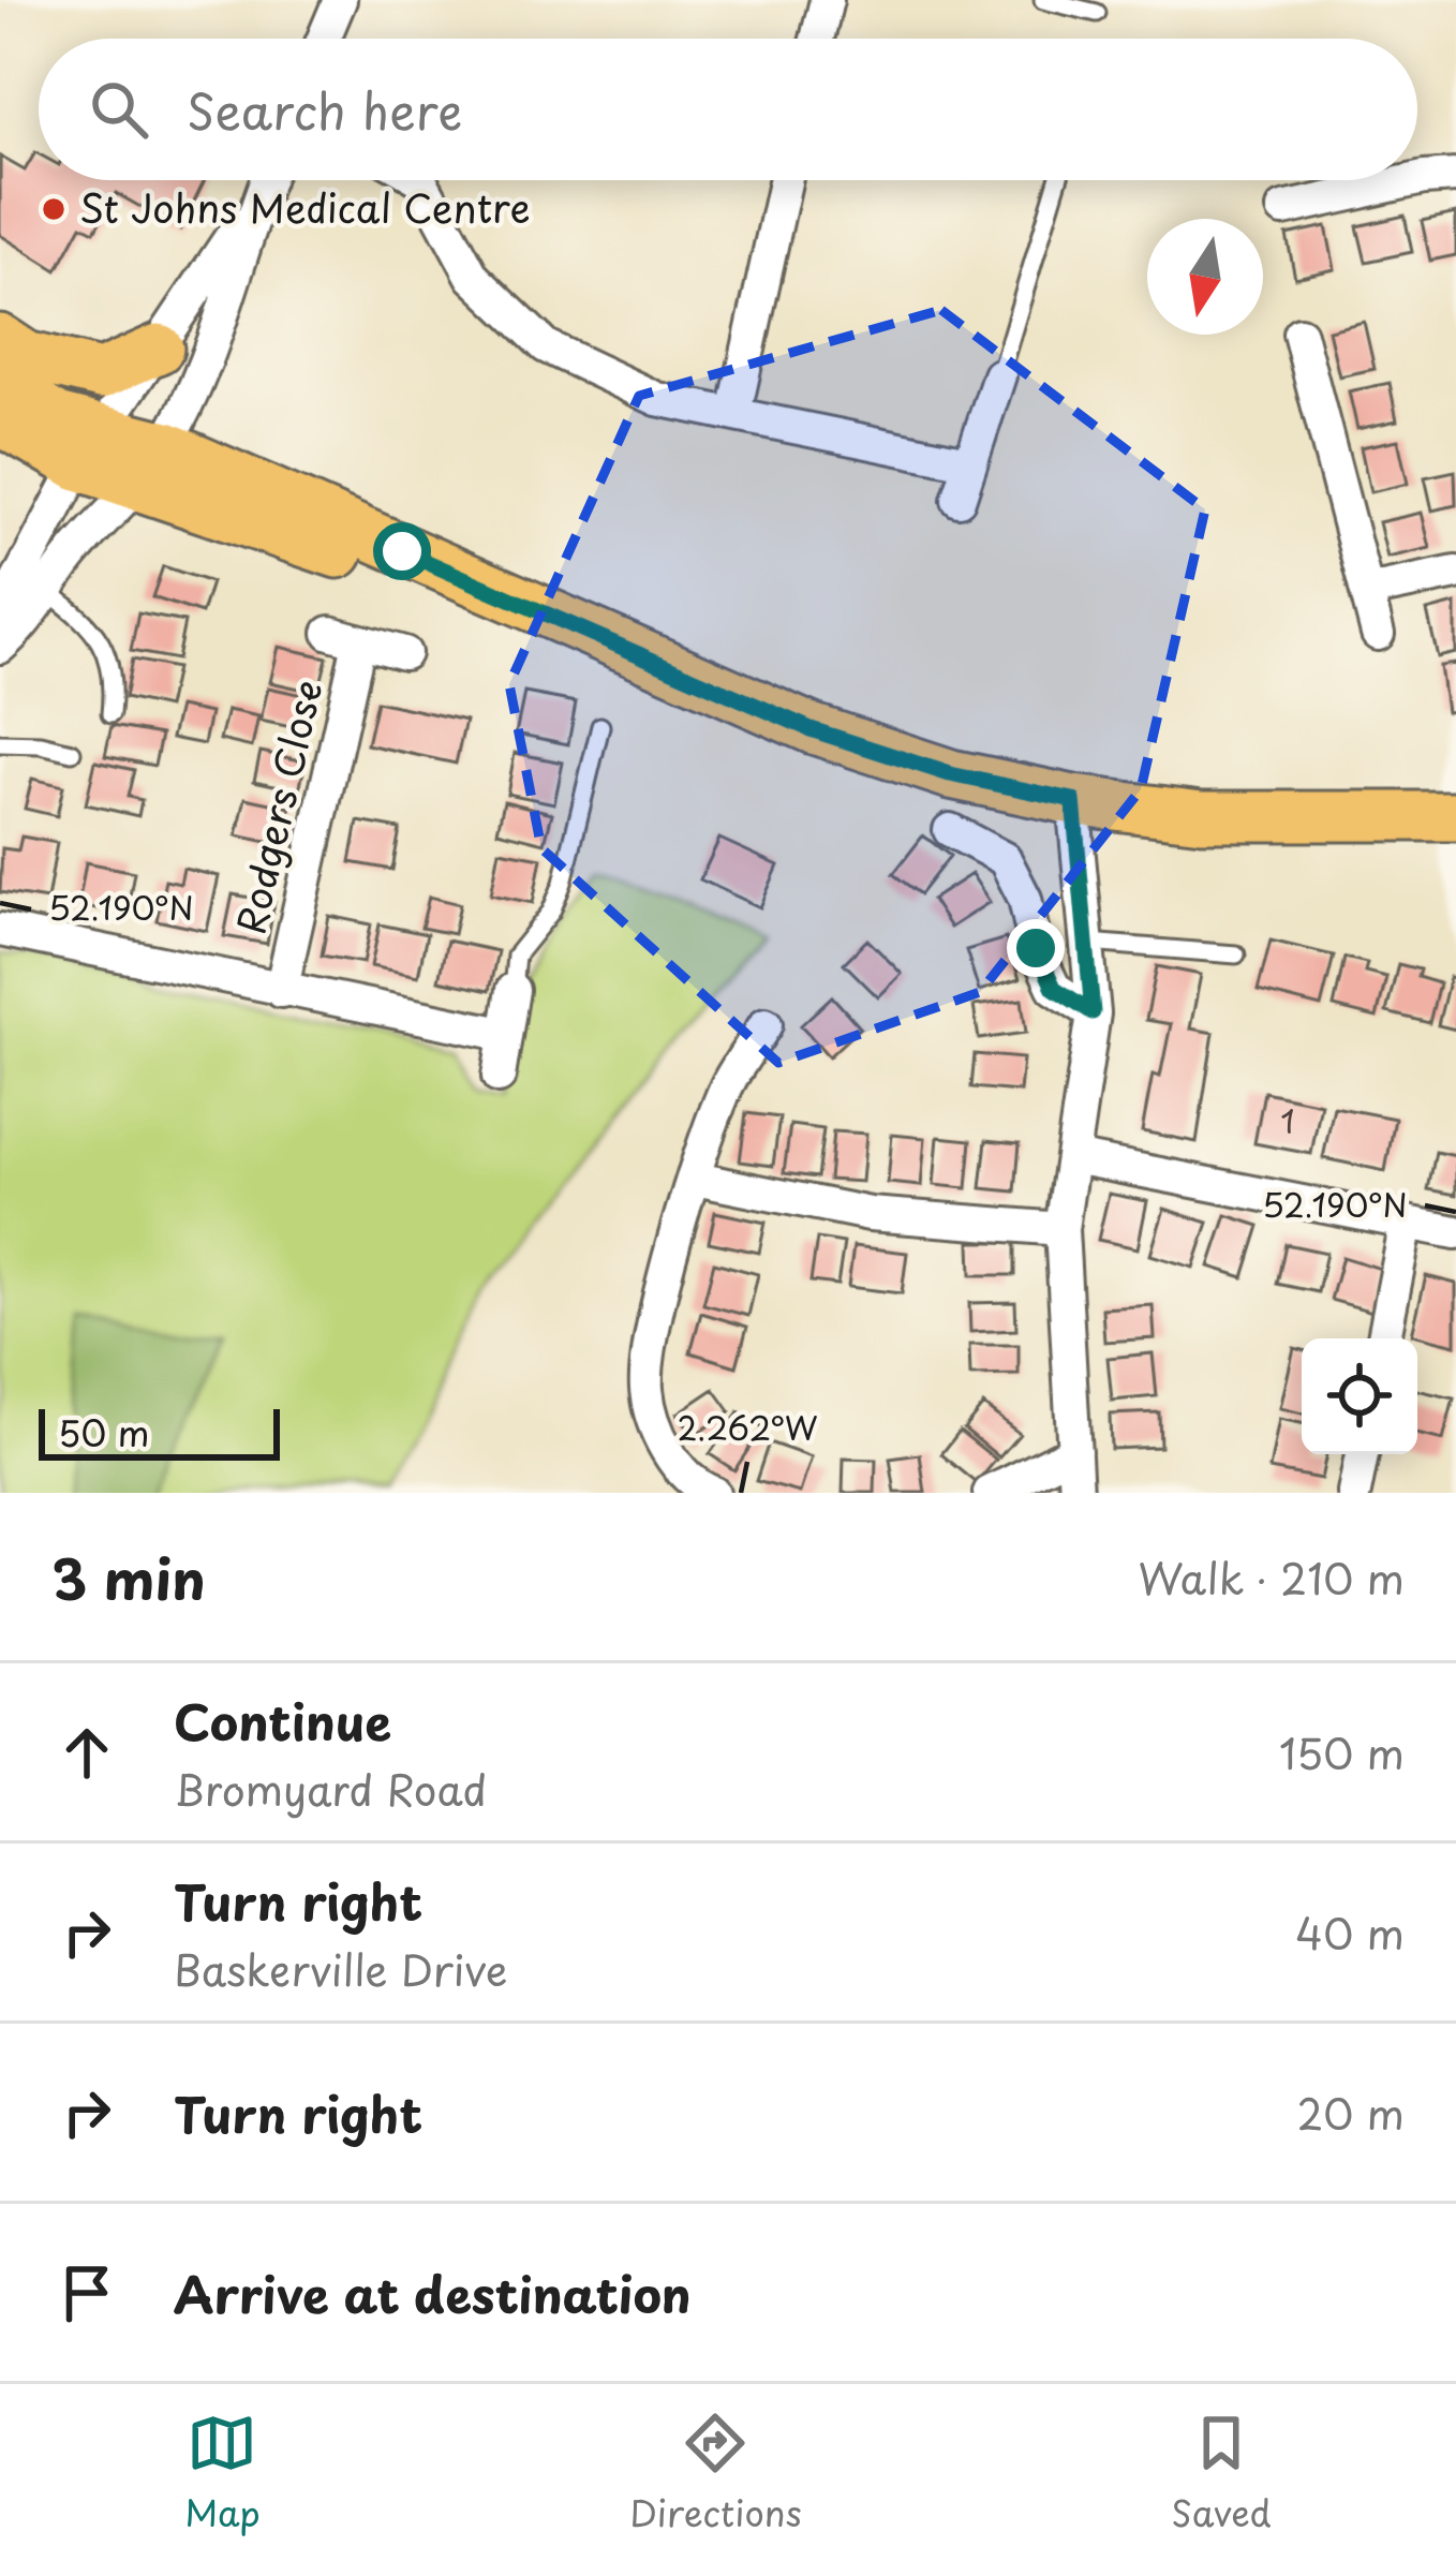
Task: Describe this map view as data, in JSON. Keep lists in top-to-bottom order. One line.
{"streets":{"street":["Rodgers Close"]},"places":["St Johns Medical Centre"],"house_numbers":["1"],"scale_bar":"50 m","north":"bottom","page":{"search":"Search here","scale":"50 m","heading":["3 min","Walk · 210 m"],"list":[["Continue","Bromyard Road","150 m"],["Turn right","Baskerville Drive","40 m"],["Turn right","20 m"],"Arrive at destination"],"nav":["Map","Directions","Saved"]},"coordinates":["52.190°N","2.262°W"]}
